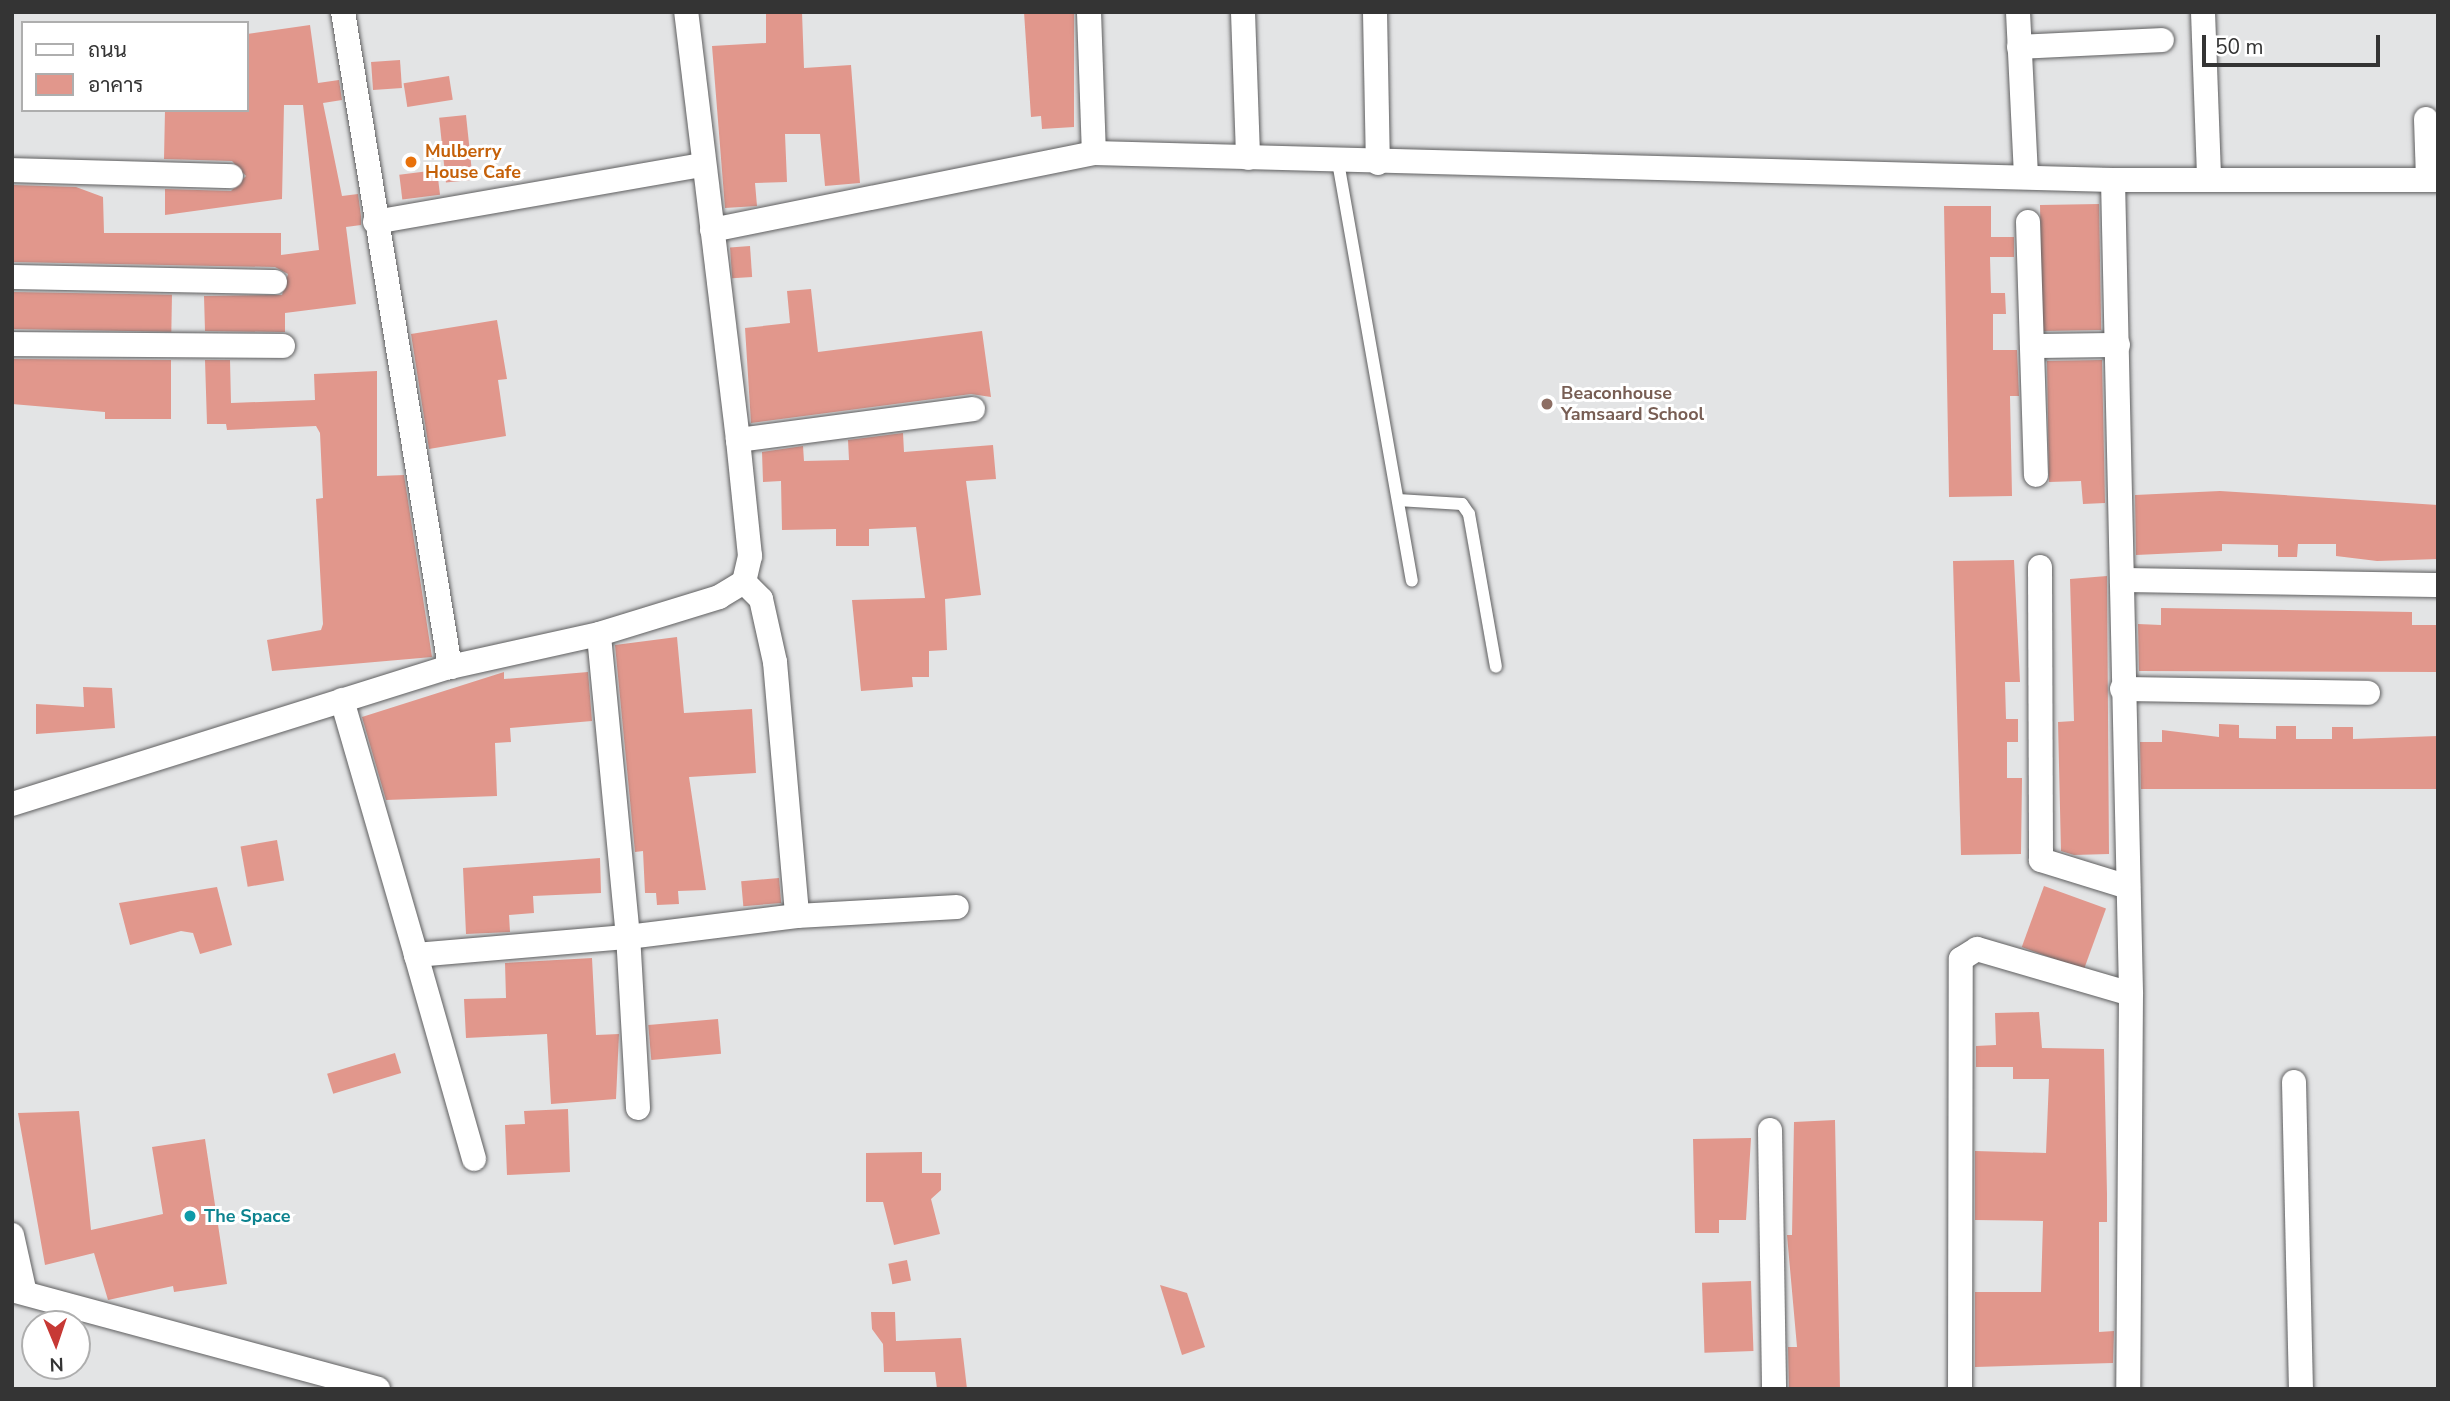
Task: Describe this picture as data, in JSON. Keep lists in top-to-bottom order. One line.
{"places":["Mulberry House Cafe","Beaconhouse Yamsaard School","The Space"],"legend":["ถนน","อาคาร"],"scale_bar":"50 m","north":"bottom"}
